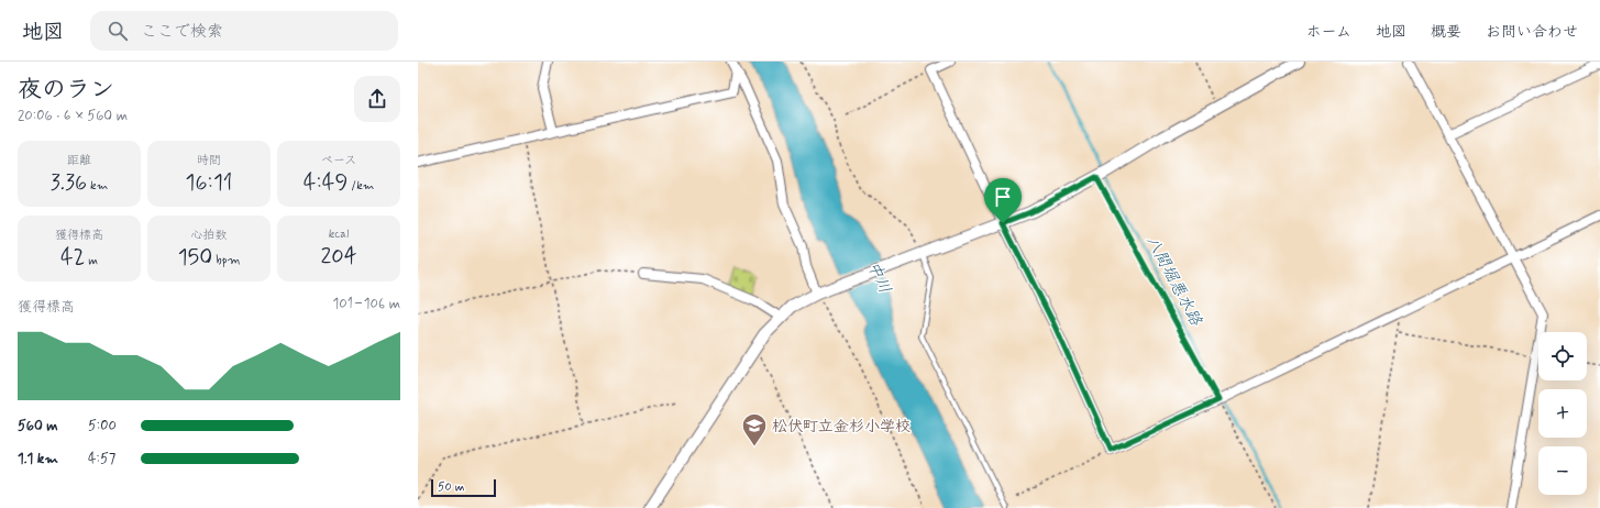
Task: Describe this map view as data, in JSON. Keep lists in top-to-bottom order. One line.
{"water":["中川","八間堀悪水路"],"places":{"school or university":["松伏町立金杉小学校"]},"scale_bar":"50 m","page":{"header":"地図","search":"ここで検索","nav":["ホーム","地図","概要","お問い合わせ"],"heading":["夜のラン","20:06 · 6 × 560 m"],"stats":[["距離","3.36 km"],["時間","16:11"],["ペース","4:49 /km"],["獲得標高","42 m"],["心拍数","150 bpm"],["kcal","204"]],"chart":["獲得標高","101–106 m"],"map_buttons":["+","−"],"list":[{"name":"560 m","note":"5:00"},{"name":"1.1 km","note":"4:57"}],"scale":"50 m"}}
